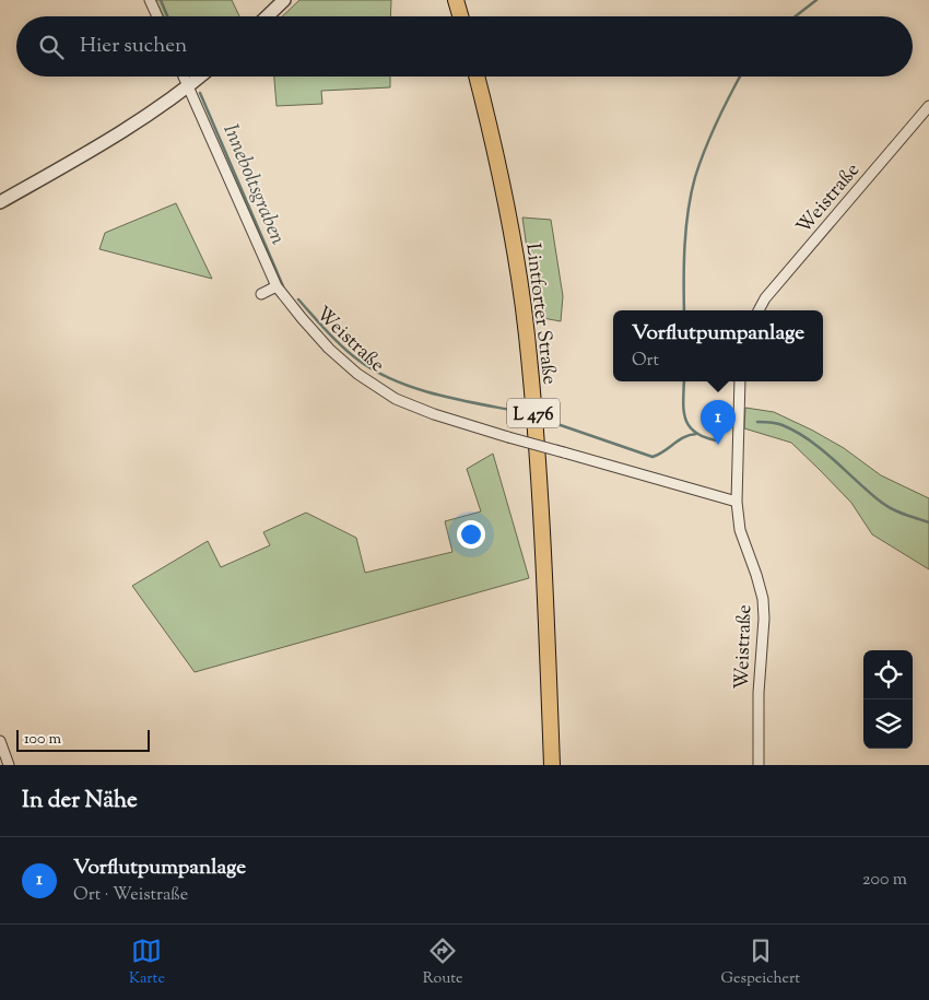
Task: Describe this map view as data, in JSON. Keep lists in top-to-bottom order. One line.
{"streets":{"main road":["Lintforter Straße","L 476"],"street":["Weistraße"]},"water":["Inneboltsgraben"],"scale_bar":"100 m","page":{"search":"Hier suchen","popup":["Vorflutpumpanlage","Ort"],"pins":"1","scale":"100 m","heading":"In der Nähe","list":[{"mark":"1","name":"Vorflutpumpanlage","note":"Ort · Weistraße","value":"200 m"}],"nav":["Karte","Route","Gespeichert"]}}
